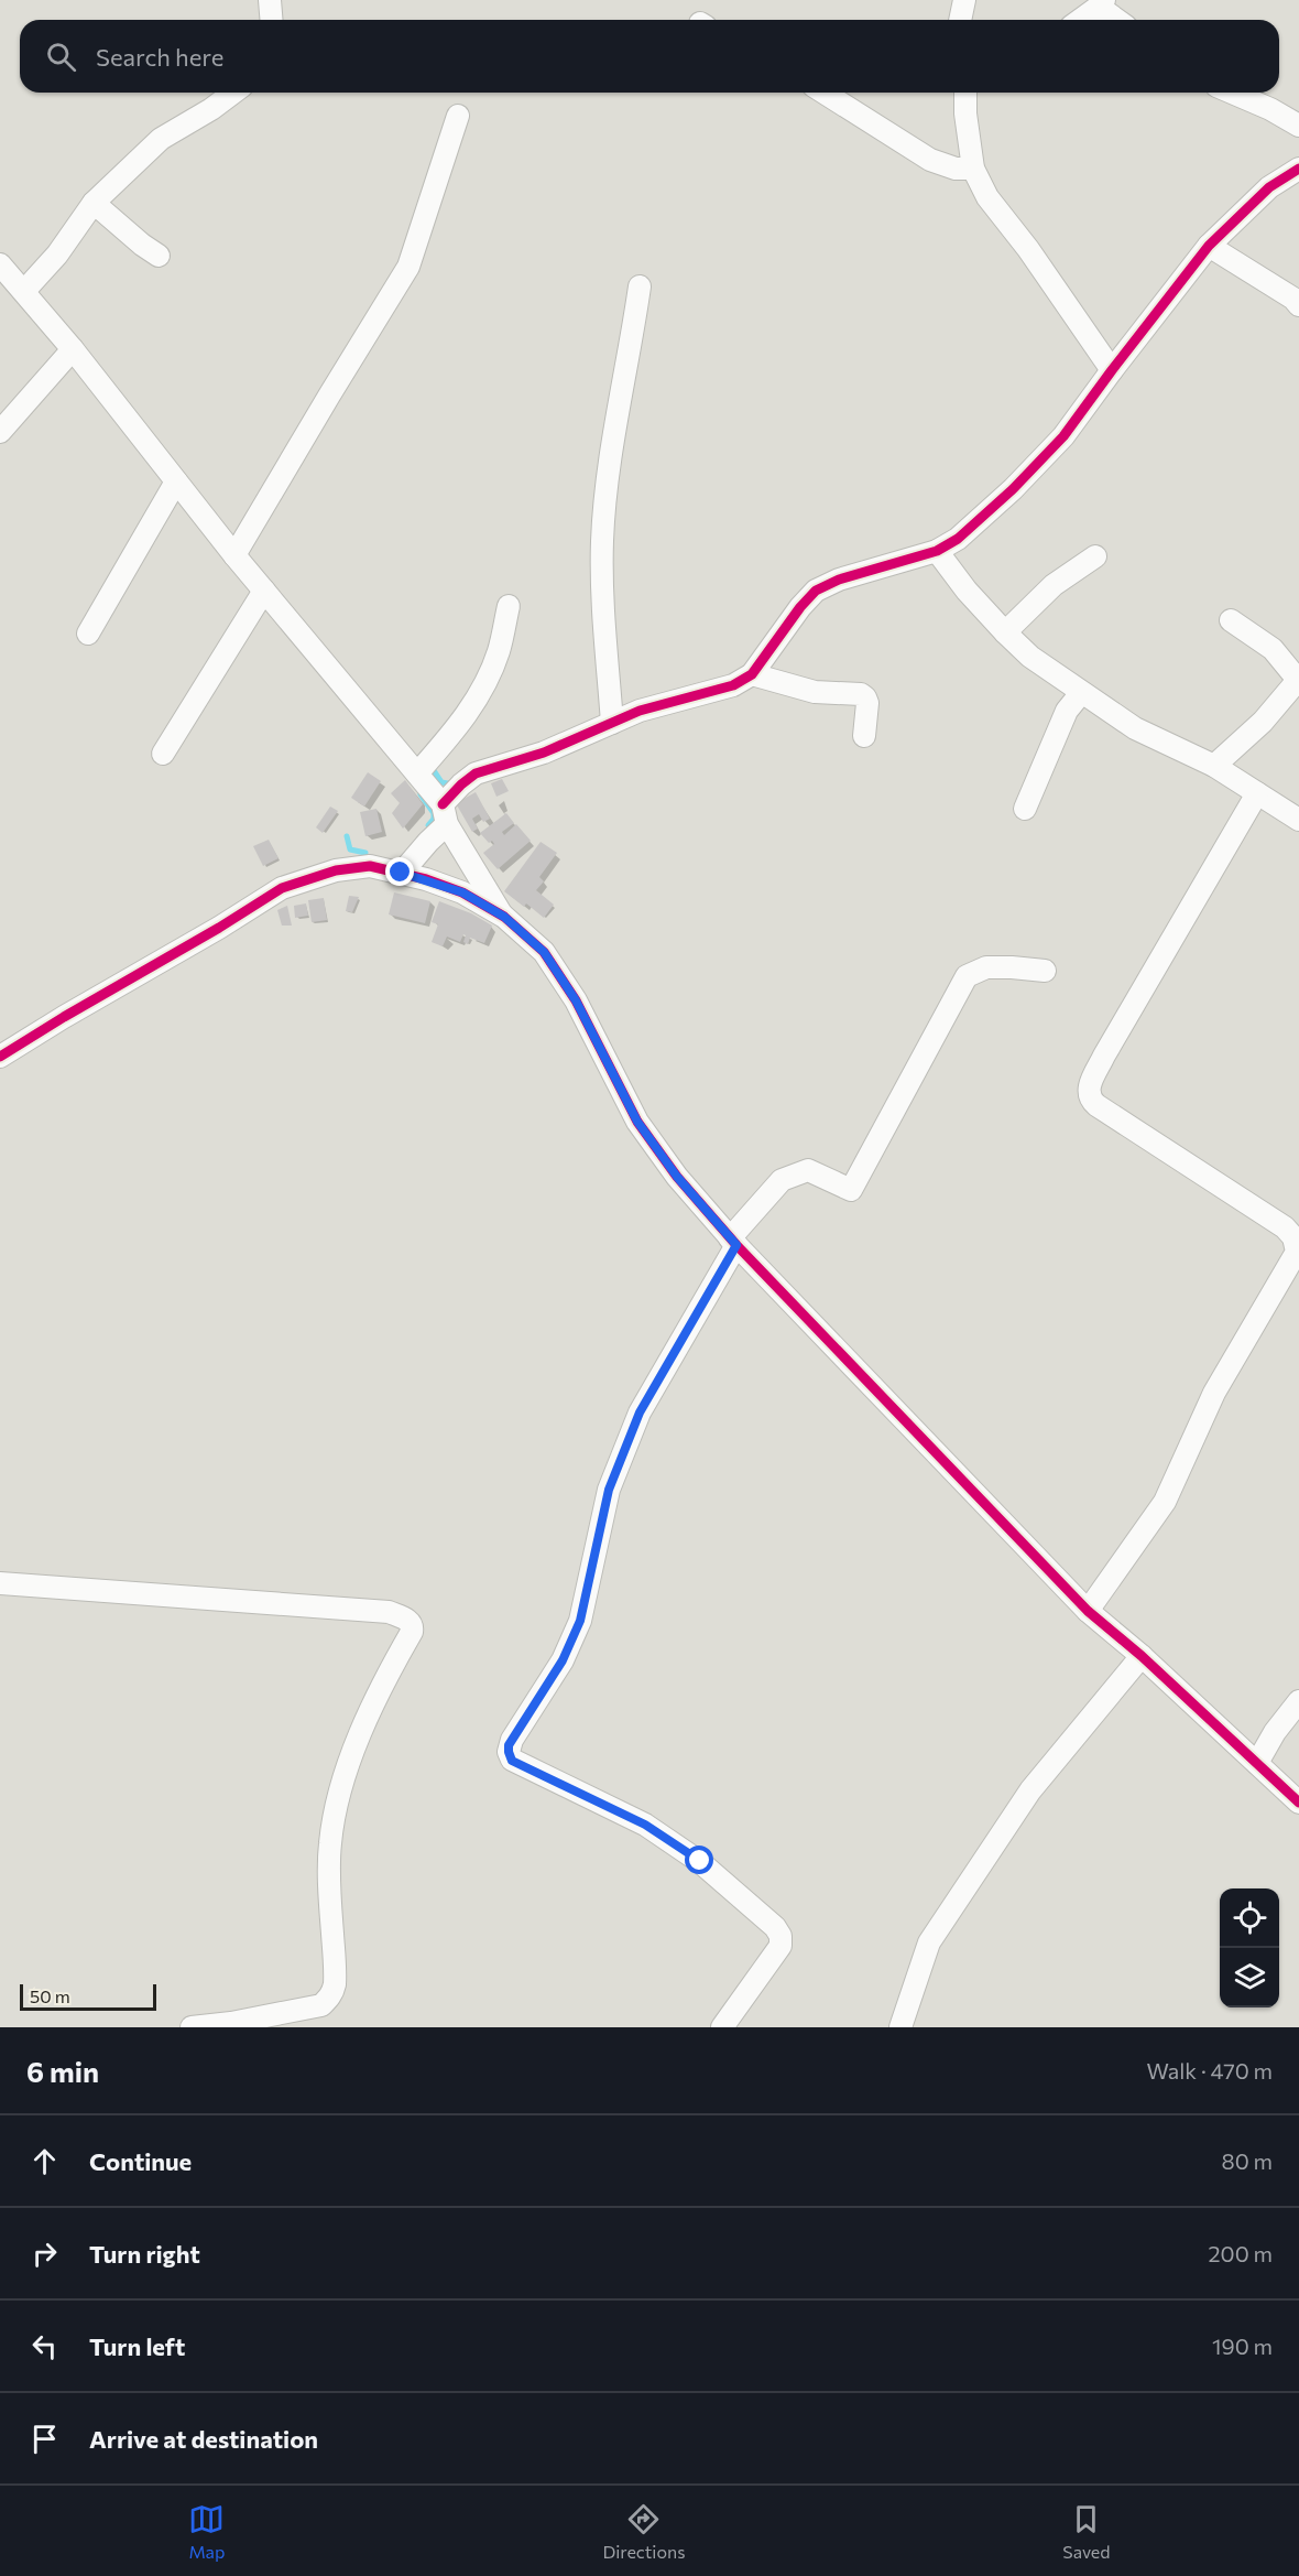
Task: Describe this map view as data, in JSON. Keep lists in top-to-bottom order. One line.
{"scale_bar":"50 m","page":{"search":"Search here","scale":"50 m","heading":["6 min","Walk · 470 m"],"list":[["Continue","80 m"],["Turn right","200 m"],["Turn left","190 m"],"Arrive at destination"],"nav":["Map","Directions","Saved"]}}
